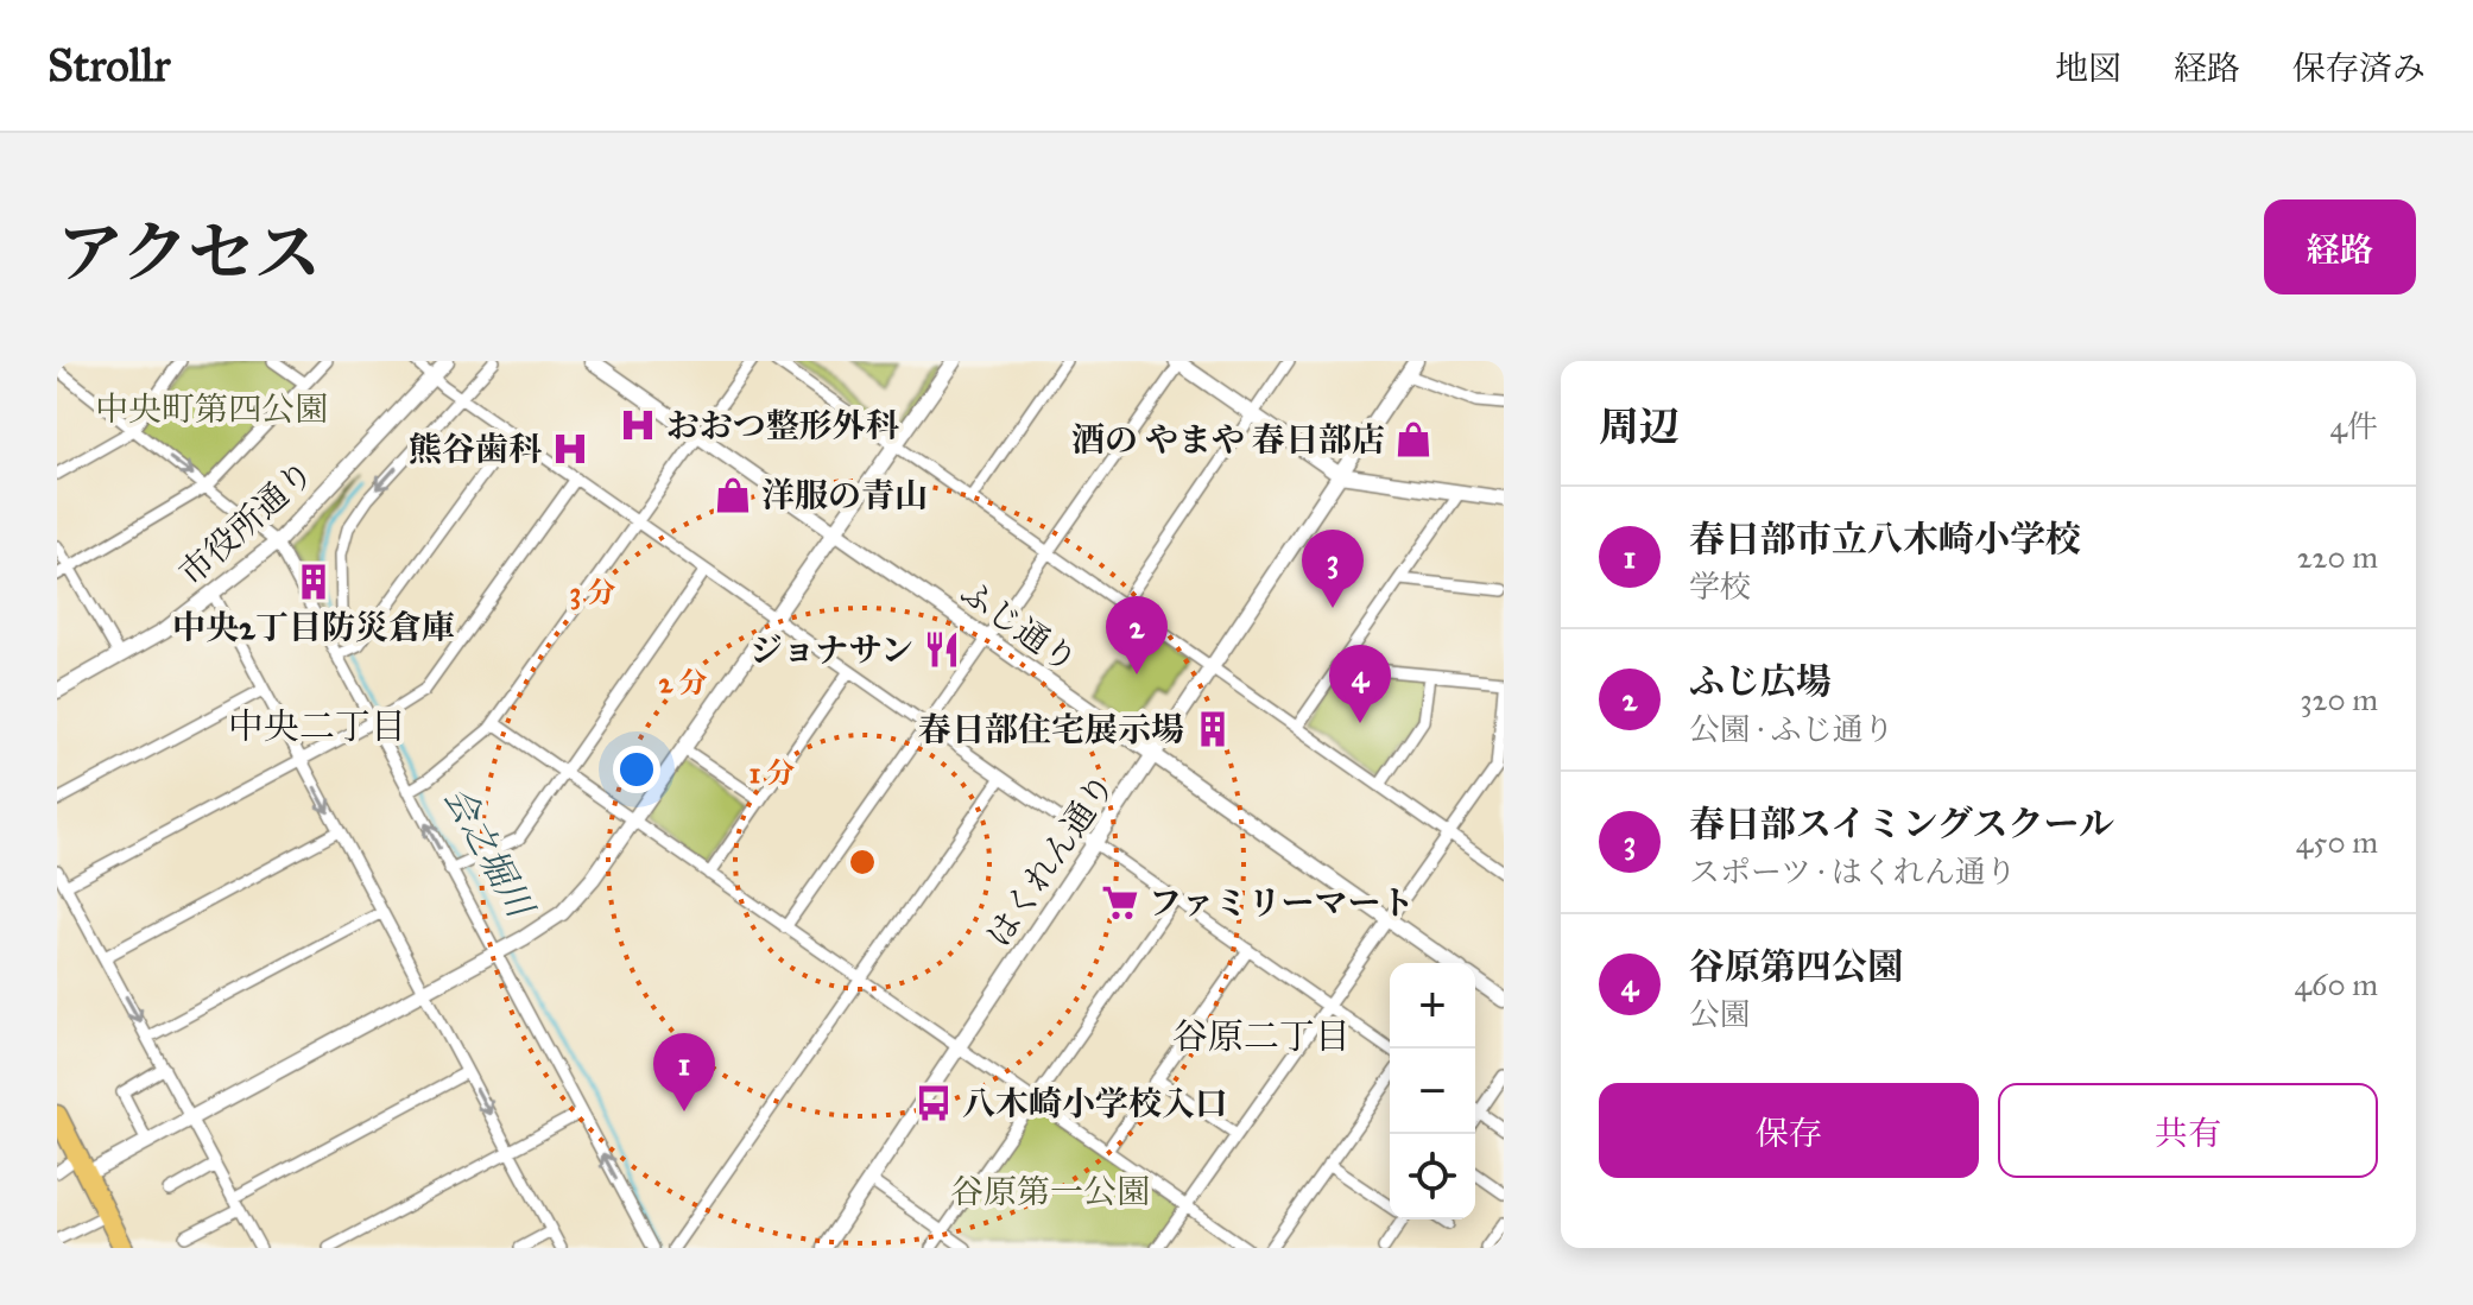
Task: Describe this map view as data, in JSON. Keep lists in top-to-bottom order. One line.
{"streets":{"street":["市役所通り","ふじ通り","はくれん通り"]},"crossings":[["ふじ通り","はくれん通り"]],"districts":["中央二丁目","谷原二丁目"],"water":["会之堀川"],"parks":["中央町第四公園","谷原第一公園"],"places":{"hospital":["おおつ整形外科","熊谷歯科"],"shop":["酒の やまや 春日部店","洋服の青山"],"building":["中央2丁目防災倉庫","春日部住宅展示場"],"restaurant":["ジョナサン"],"supermarket":["ファミリーマート"],"bus stop":["八木崎小学校入口"]},"page":{"header":"Strollr","nav":["地図","経路","保存済み"],"title":"アクセス","buttons":["経路",["保存","共有"]],"heading":["周辺","4件"],"list":[{"mark":"1","name":"春日部市立八木崎小学校","note":"学校","value":"220 m"},{"mark":"2","name":"ふじ広場","note":"公園 · ふじ通り","value":"320 m"},{"mark":"3","name":"春日部スイミングスクール","note":"スポーツ · はくれん通り","value":"450 m"},{"mark":"4","name":"谷原第四公園","note":"公園","value":"460 m"}],"pins":["3","2","4","1"],"map_buttons":["+","−"]},"rings":["3 分","2 分","1 分"]}
